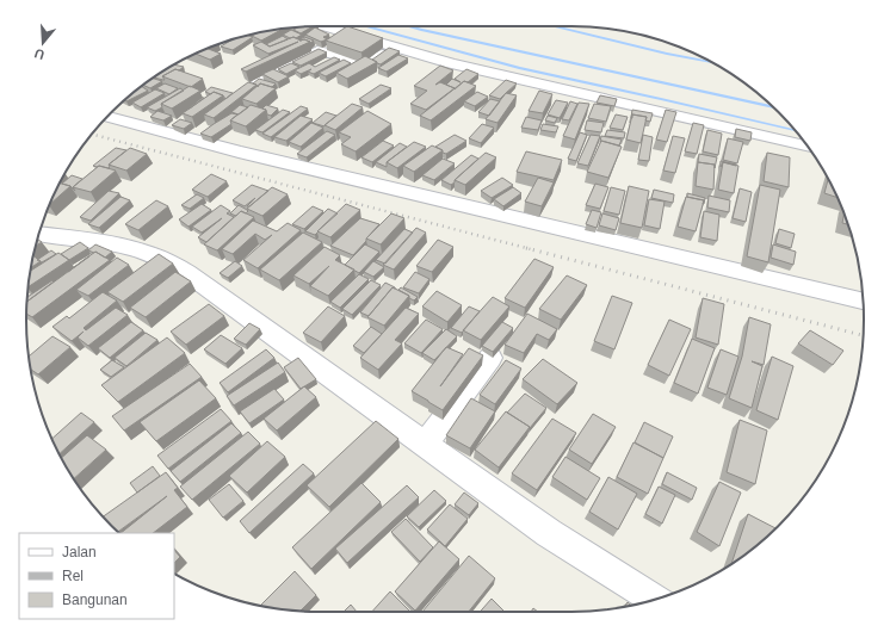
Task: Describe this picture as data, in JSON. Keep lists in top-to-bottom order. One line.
{"legend":["Jalan","Rel","Bangunan"],"north":"bottom"}
